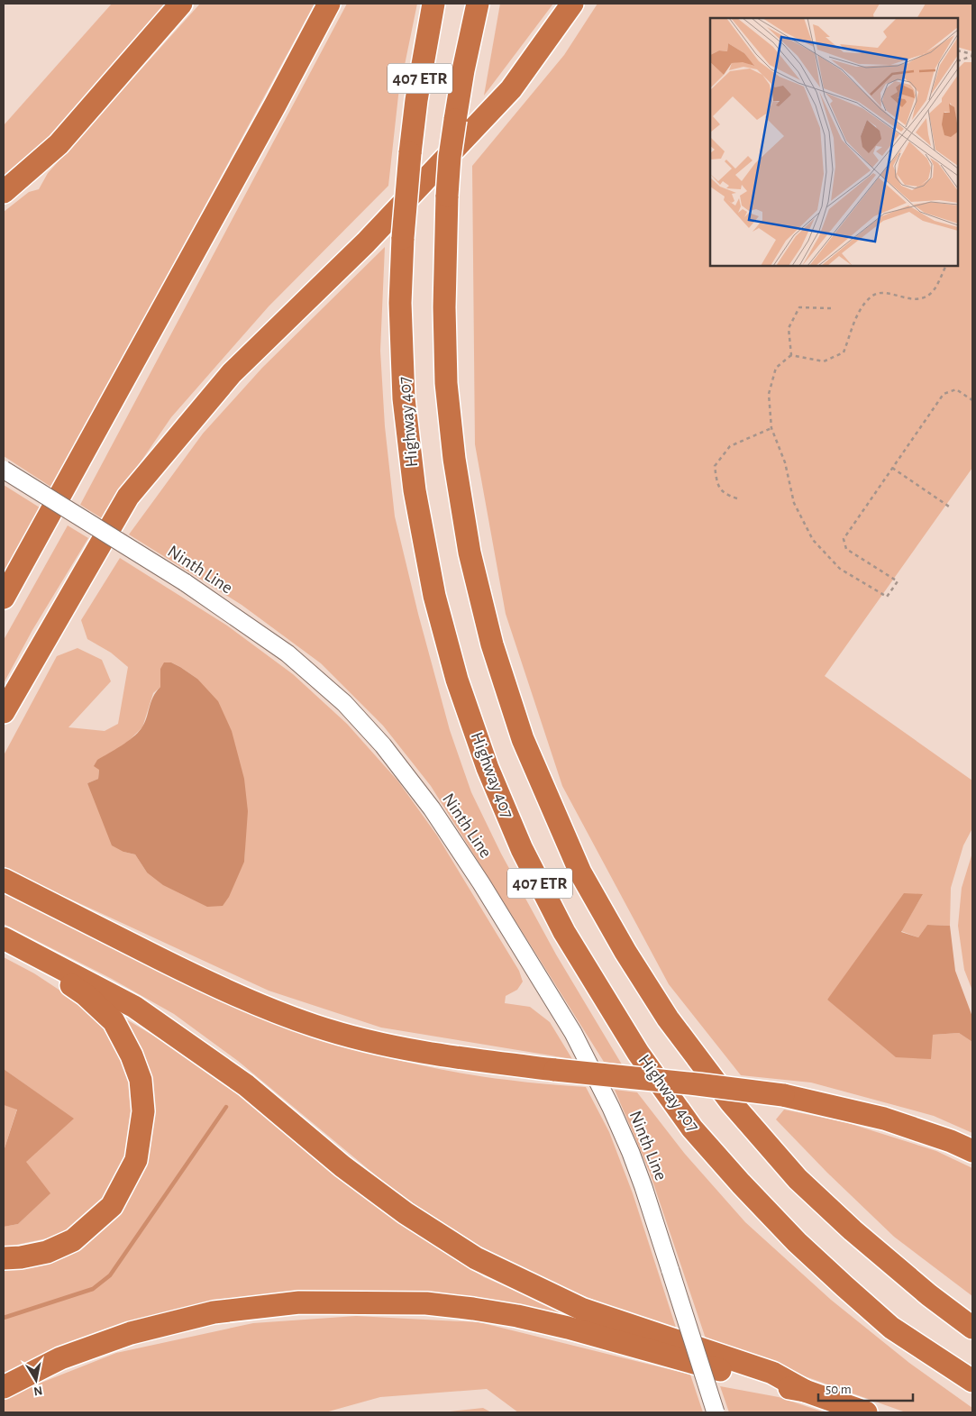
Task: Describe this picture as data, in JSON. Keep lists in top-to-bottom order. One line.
{"streets":{"highway":["407 ETR","Highway 407"],"main road":["Ninth Line"]},"scale_bar":"50 m","north":"bottom"}
